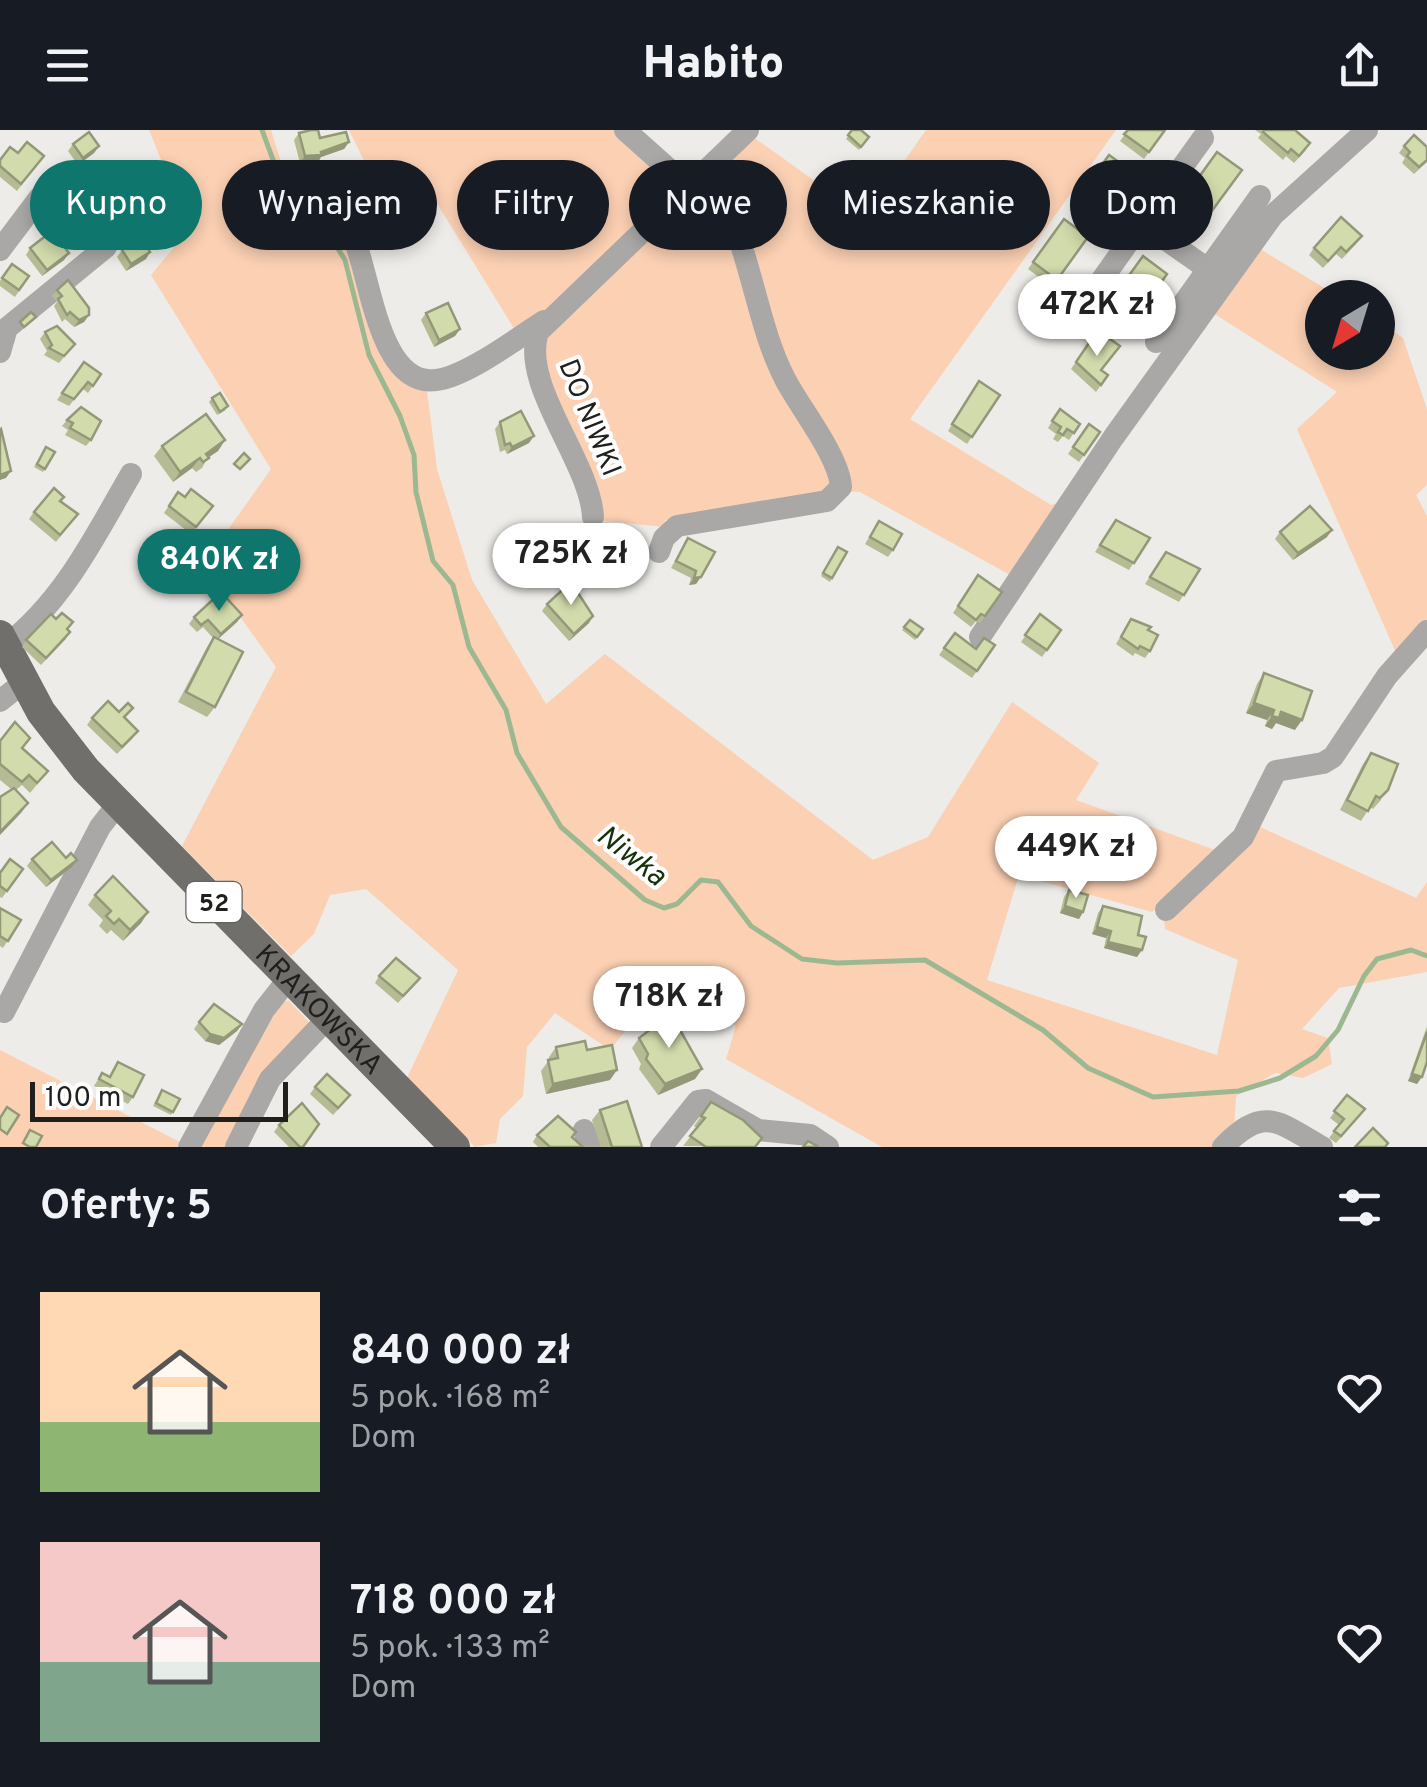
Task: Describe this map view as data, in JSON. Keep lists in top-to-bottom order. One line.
{"streets":{"main road":["52","KRAKOWSKA"],"street":["DO NIWKI"]},"water":["Niwka"],"scale_bar":"100 m","north":"bottom left","page":{"header":"Habito","chip":["Kupno","Wynajem","Filtry","Nowe","Mieszkanie","Dom"],"price":["472K zł","725K zł","840K zł","449K zł","718K zł"],"scale":"100 m","heading":"Oferty: 5","list":[{"name":"840 000 zł","note":"5 pok. · 168 m² · Dom"},{"name":"718 000 zł","note":"5 pok. · 133 m² · Dom"}]}}
